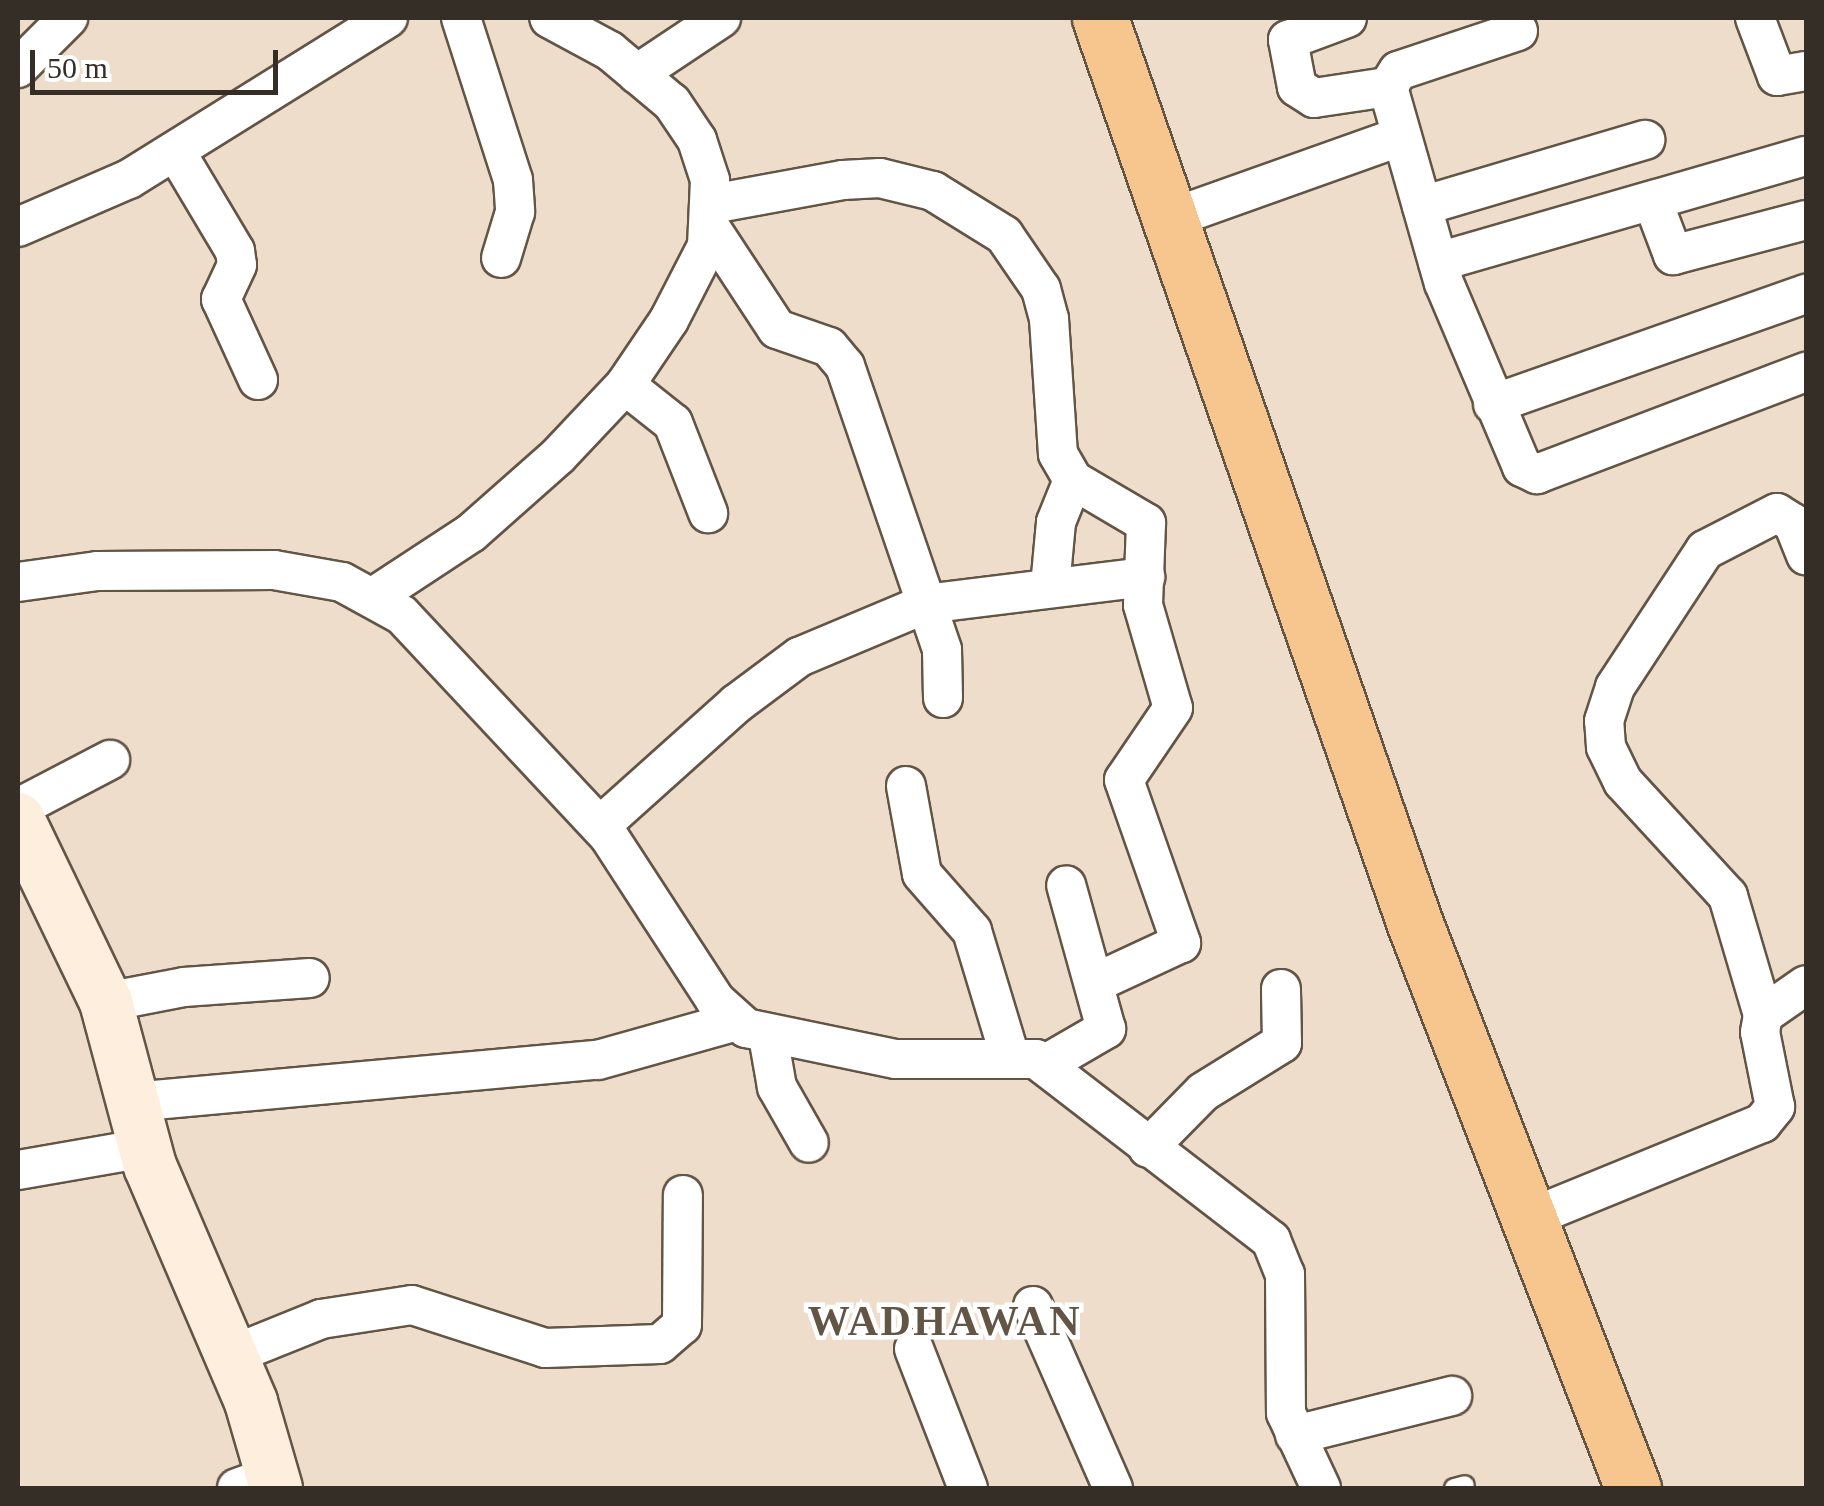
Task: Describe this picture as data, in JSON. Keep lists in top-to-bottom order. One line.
{"districts":["WADHAWAN"],"scale_bar":"50 m"}
